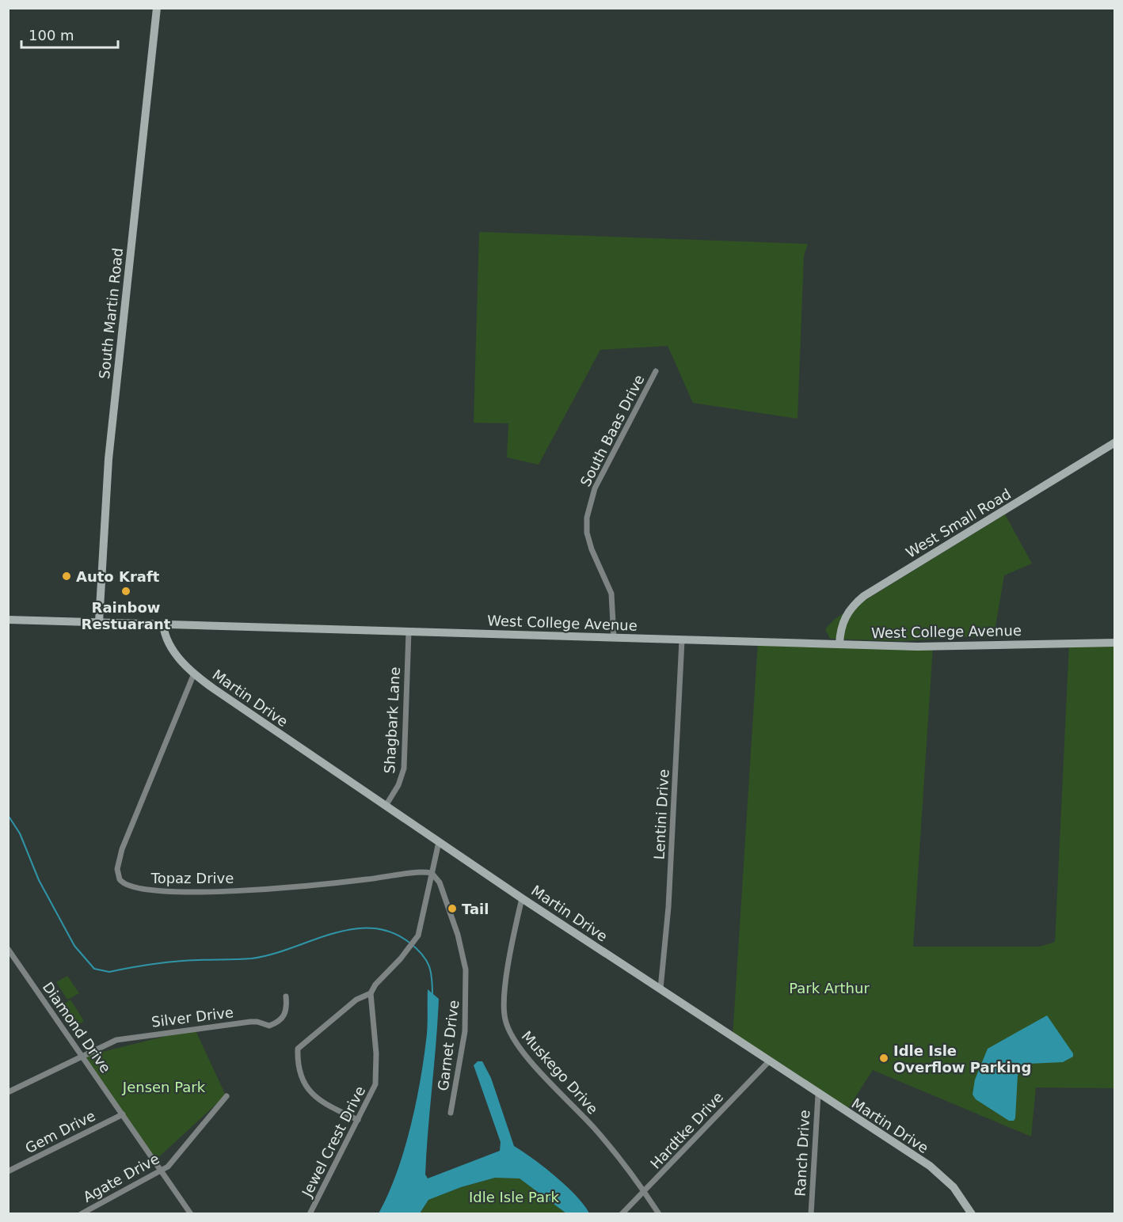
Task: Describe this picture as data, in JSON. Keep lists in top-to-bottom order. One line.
{"streets":{"street":["South Martin Road","South Baas Drive","West Small Road","West College Avenue","Martin Drive","Shagbark Lane","Lentini Drive","Topaz Drive","Silver Drive","Diamond Drive","Garnet Drive","Muskego Drive","Hardtke Drive","Gem Drive","Jewel Crest Drive","Ranch Drive","Agate Drive"]},"crossings":[["South Martin Road","West College Avenue"],["South Baas Drive","West College Avenue"],["West Small Road","West College Avenue"],["West College Avenue","Martin Drive"],["West College Avenue","Shagbark Lane"],["West College Avenue","Lentini Drive"],["Martin Drive","Shagbark Lane"],["Martin Drive","Lentini Drive"],["Martin Drive","Topaz Drive"],["Martin Drive","Muskego Drive"],["Martin Drive","Hardtke Drive"],["Martin Drive","Ranch Drive"],["Topaz Drive","Garnet Drive"],["Silver Drive","Diamond Drive"],["Diamond Drive","Gem Drive"],["Diamond Drive","Agate Drive"],["Muskego Drive","Hardtke Drive"]],"parks":["Park Arthur","Jensen Park","Idle Isle Park"],"places":["Auto Kraft","Rainbow Restuarant","Tail","Idle Isle Overflow Parking"],"scale_bar":"100 m"}
